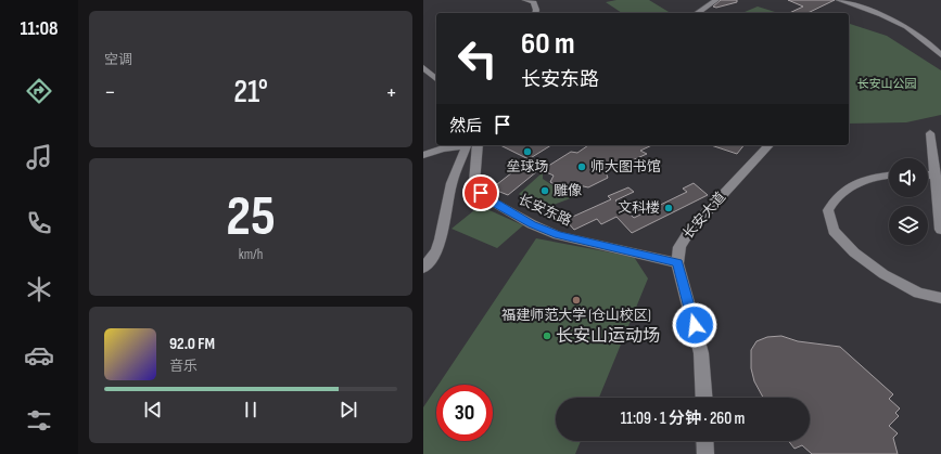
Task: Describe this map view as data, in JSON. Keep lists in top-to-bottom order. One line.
{"streets":{"street":["长安东路","长安大道"]},"crossings":[["长安东路","长安大道"]],"parks":["长安山公园"],"places":["垒球场","师大图书馆","雕像","文科楼","福建师范大学 (仓山校区)","长安山运动场"],"page":{"tabs":"11:08","tile":["空调",["25","km/h"]],"turn":["60 m","长安东路"],"heat":["−","21°","+"],"then":"然后","song":["92.0 FM","音乐"],"limit":"30","trip":"11:09 · 1 分钟 · 260 m"}}
